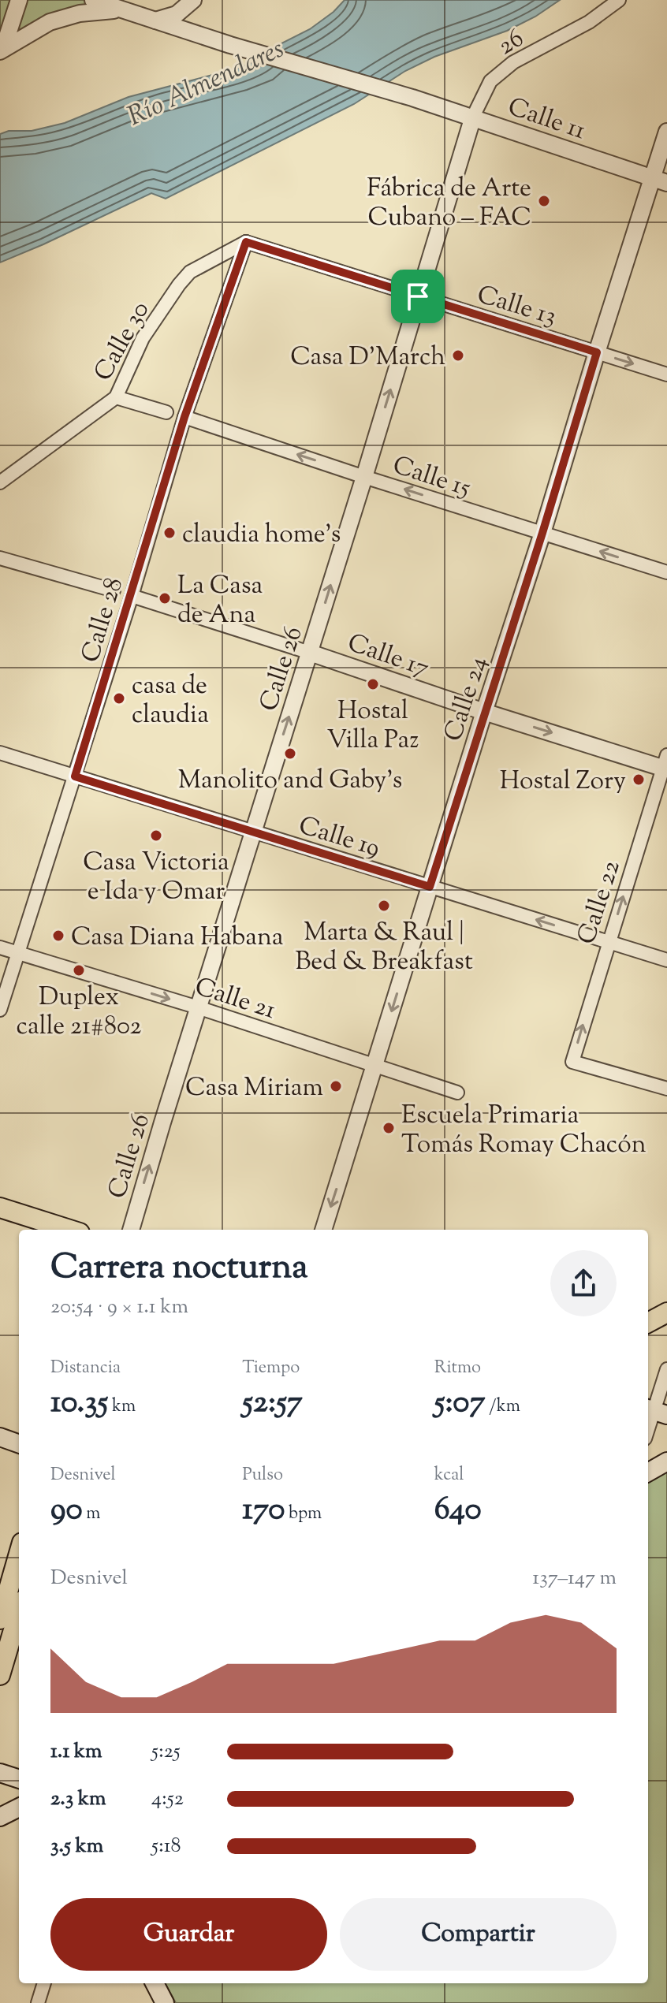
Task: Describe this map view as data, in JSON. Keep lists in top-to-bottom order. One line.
{"streets":{"street":["26","Calle 11","Calle 13","Calle 30","Calle 15","Calle 28","Calle 17","Calle 26","Calle 24","Calle 19","Calle 22","Calle 21"]},"crossings":[["26","Calle 11"],["26","Calle 26"],["Calle 11","Calle 26"],["Calle 11","Calle 24"],["Calle 13","Calle 30"],["Calle 13","Calle 28"],["Calle 13","Calle 26"],["Calle 13","Calle 24"],["Calle 30","Calle 28"],["Calle 15","Calle 28"],["Calle 15","Calle 26"],["Calle 15","Calle 24"],["Calle 28","Calle 17"],["Calle 28","Calle 19"],["Calle 28","Calle 21"],["Calle 17","Calle 26"],["Calle 17","Calle 24"],["Calle 17","Calle 22"],["Calle 26","Calle 19"],["Calle 26","Calle 21"],["Calle 24","Calle 19"],["Calle 24","Calle 21"],["Calle 19","Calle 22"]],"one_way":["Calle 15","Calle 26","Calle 21"],"water":["Río Almendares"],"places":["Fábrica de Arte Cubano – FAC","Casa D'March","claudia home’s","La Casa de Ana","Hostal Villa Paz","casa de claudia","Manolito and Gaby's","Hostal Zory","Casa Victoria e Ida y Omar","Marta & Raul | Bed & Breakfast","Casa Diana Habana","Duplex calle 21#802","Casa Miriam","Escuela Primaria Tomás Romay Chacón"],"page":{"heading":["Carrera nocturna","20:54 · 9 × 1.1 km"],"stats":[["Distancia","10.35 km"],["Tiempo","52:57"],["Ritmo","5:07 /km"],["Desnivel","90 m"],["Pulso","170 bpm"],["kcal","640"]],"chart":["Desnivel","137–147 m"],"list":[{"name":"1.1 km","note":"5:25"},{"name":"2.3 km","note":"4:52"},{"name":"3.5 km","note":"5:18"}],"buttons":["Guardar","Compartir"]}}
